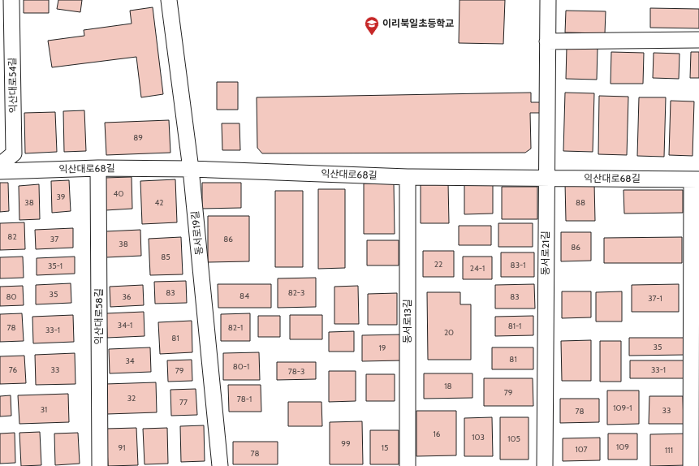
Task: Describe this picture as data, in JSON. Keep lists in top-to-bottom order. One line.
{"streets":{"street":["익산대로54길","익산대로68길","동서로19길","동서로21길","익산대로58길","동서로13길"]},"crossings":[["익산대로68길","동서로19길"],["익산대로68길","동서로21길"],["익산대로68길","익산대로58길"],["익산대로68길","동서로13길"]],"places":{"school or university":["이리북일초등학교"]},"house_numbers":["89","40","39","38","42","88","82","37","86","38","86","85","22","83-1","35-1","24-1","83","82-3","35","84","80","36","83","37-1","34-1","81-1","78","82-1","33-1","20","81","35","19","81","34","80-1","76","33","33-1","79","78-3","18","79","32","78-1","77","109-1","31","33","78","16","103","105","99","109","91","15","107","111","78"]}
